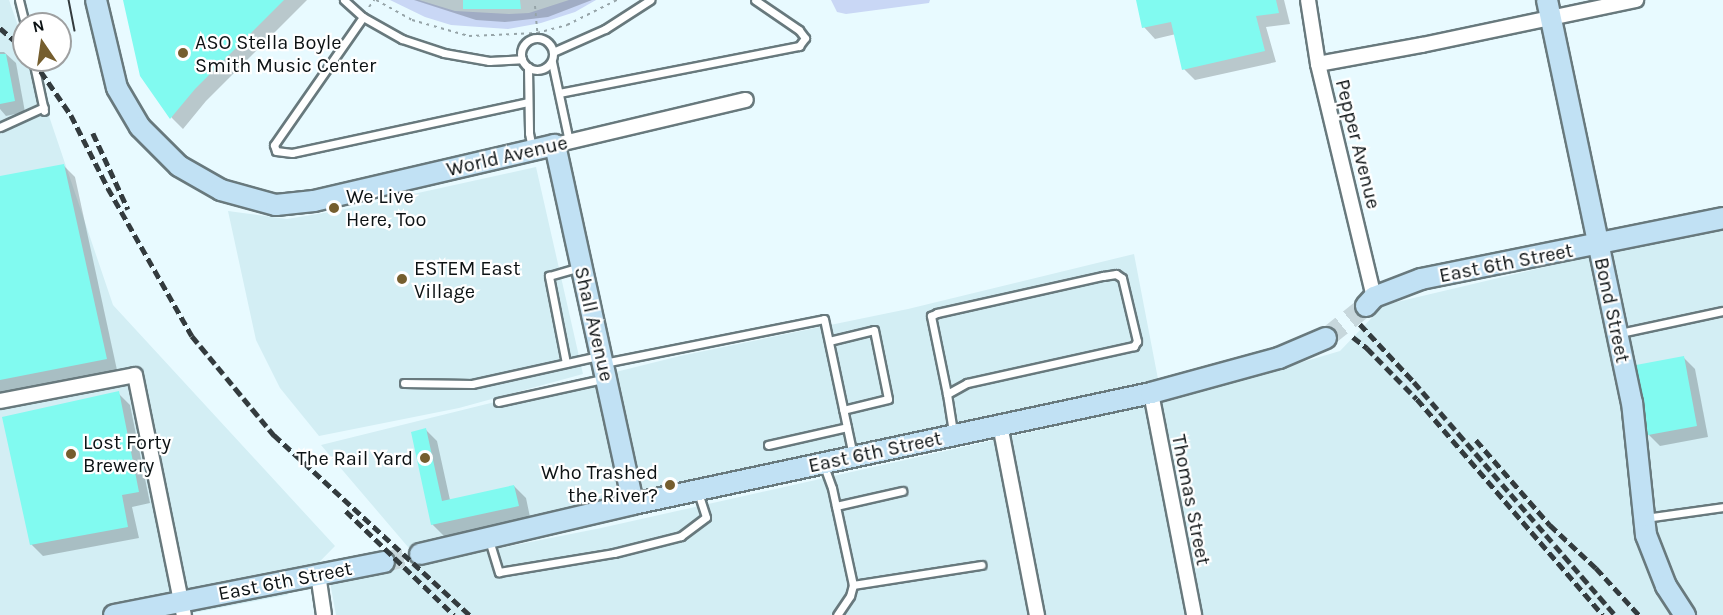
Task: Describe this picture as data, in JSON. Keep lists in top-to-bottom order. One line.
{"streets":{"street":["Pepper Avenue","World Avenue","East 6th Street","Bond Street","Shall Avenue","Thomas Street"]},"crossings":[["Pepper Avenue","East 6th Street"],["World Avenue","Shall Avenue"],["East 6th Street","Bond Street"],["East 6th Street","Shall Avenue"],["East 6th Street","Thomas Street"]],"places":["ASO Stella Boyle Smith Music Center","We Live Here, Too","ESTEM East Village","Lost Forty Brewery","The Rail Yard","Who Trashed the River?"],"north":"top"}
